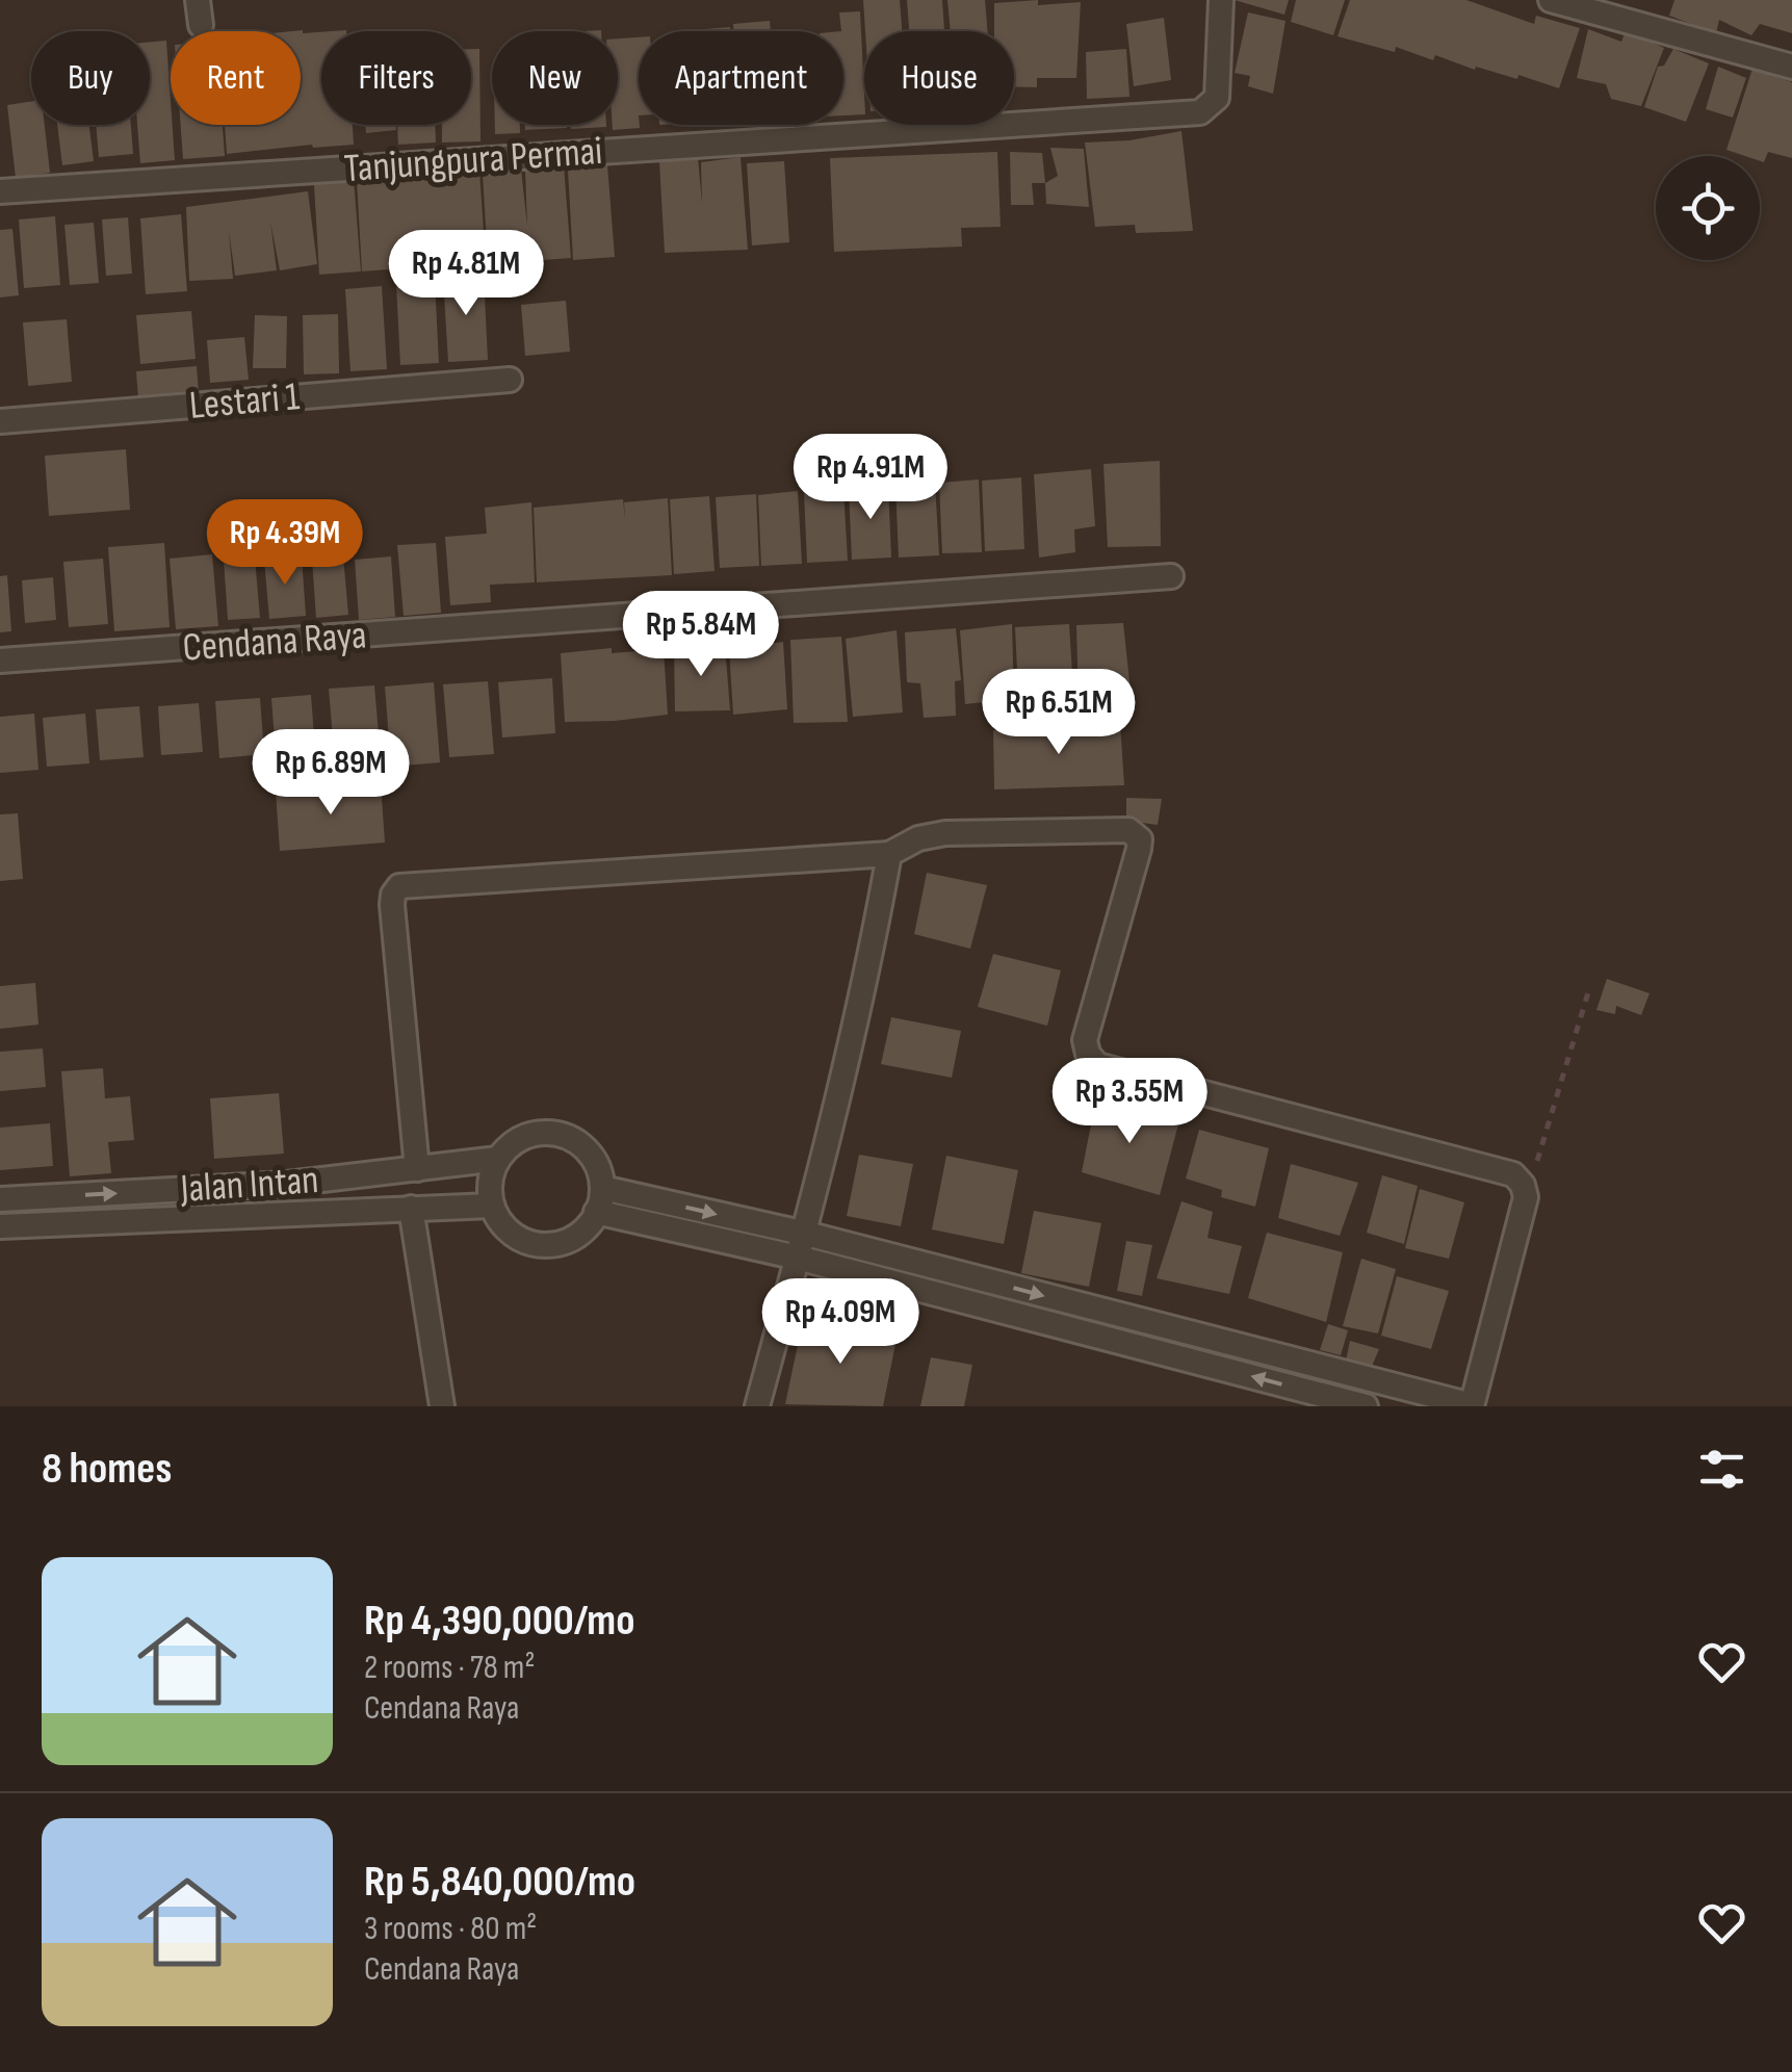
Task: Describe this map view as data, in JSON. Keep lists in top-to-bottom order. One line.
{"streets":{"street":["Tanjungpura Permai","Lestari 1","Cendana Raya","Jalan Intan"]},"page":{"chip":["Buy","Rent","Filters","New","Apartment","House"],"price":["Rp 4.81M","Rp 4.91M","Rp 4.39M","Rp 5.84M","Rp 6.51M","Rp 6.89M","Rp 3.55M","Rp 4.09M"],"heading":"8 homes","list":[{"name":"Rp 4,390,000/mo","note":"2 rooms · 78 m² · Cendana Raya"},{"name":"Rp 5,840,000/mo","note":"3 rooms · 80 m² · Cendana Raya"}]}}
